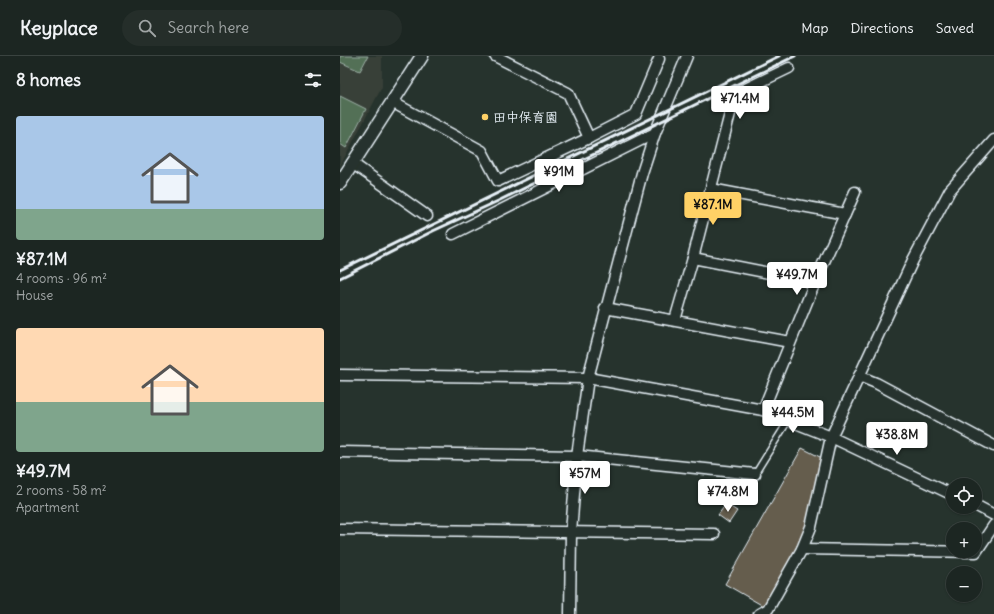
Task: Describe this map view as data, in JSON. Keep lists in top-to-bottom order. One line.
{"places":["田中保育園"],"page":{"header":"Keyplace","search":"Search here","nav":["Map","Directions","Saved"],"heading":"8 homes","price":["¥71.4M","¥91M","¥87.1M","¥49.7M","¥44.5M","¥38.8M","¥57M","¥74.8M"],"list":[{"name":"¥87.1M","note":"4 rooms · 96 m² · House"},{"name":"¥49.7M","note":"2 rooms · 58 m² · Apartment"}],"map_buttons":["+","−"]}}
